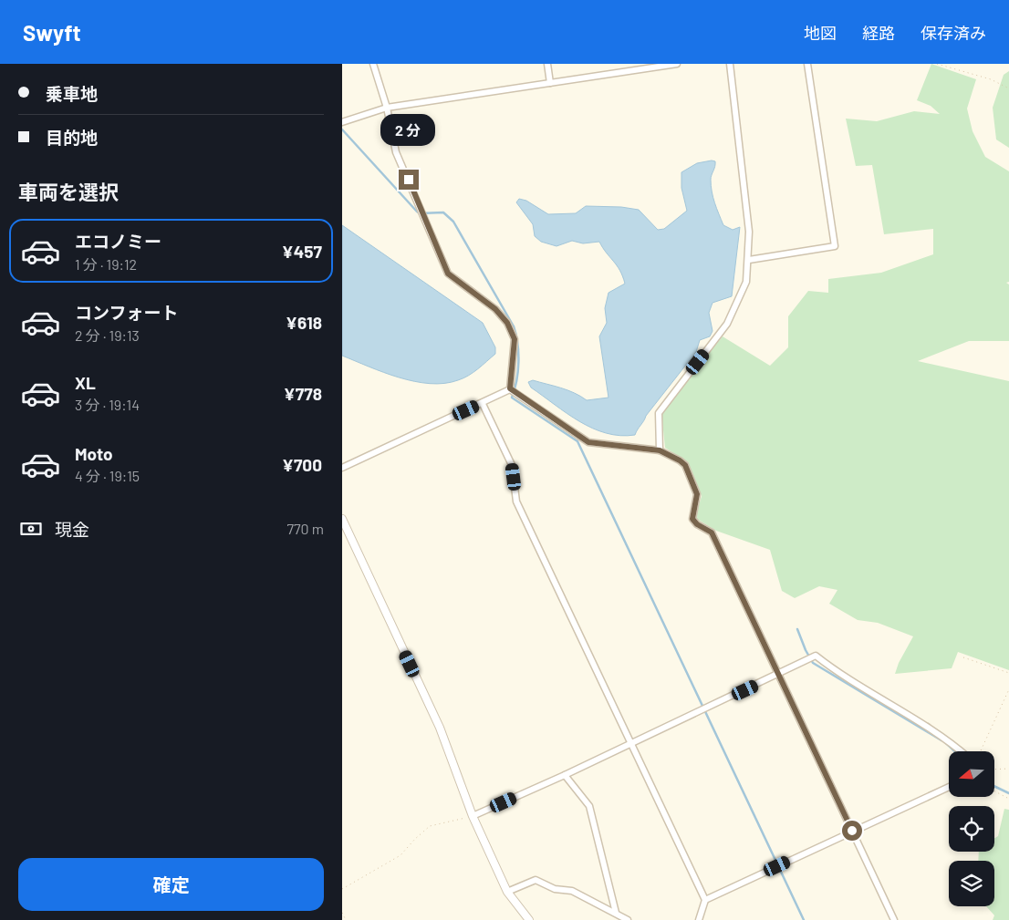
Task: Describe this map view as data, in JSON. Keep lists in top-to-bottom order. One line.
{"north":"left","page":{"header":"Swyft","nav":["地図","経路","保存済み"],"banner":["乗車地","目的地"],"bubble":"2 分","heading":"車両を選択","list":[{"name":"エコノミー","note":"1 分 · 19:12","value":"¥457"},{"name":"コンフォート","note":"2 分 · 19:13","value":"¥618"},{"name":"XL","note":"3 分 · 19:14","value":"¥778"},{"name":"Moto","note":"4 分 · 19:15","value":"¥700"}],"pay":["現金","770 m"],"buttons":"確定"}}
